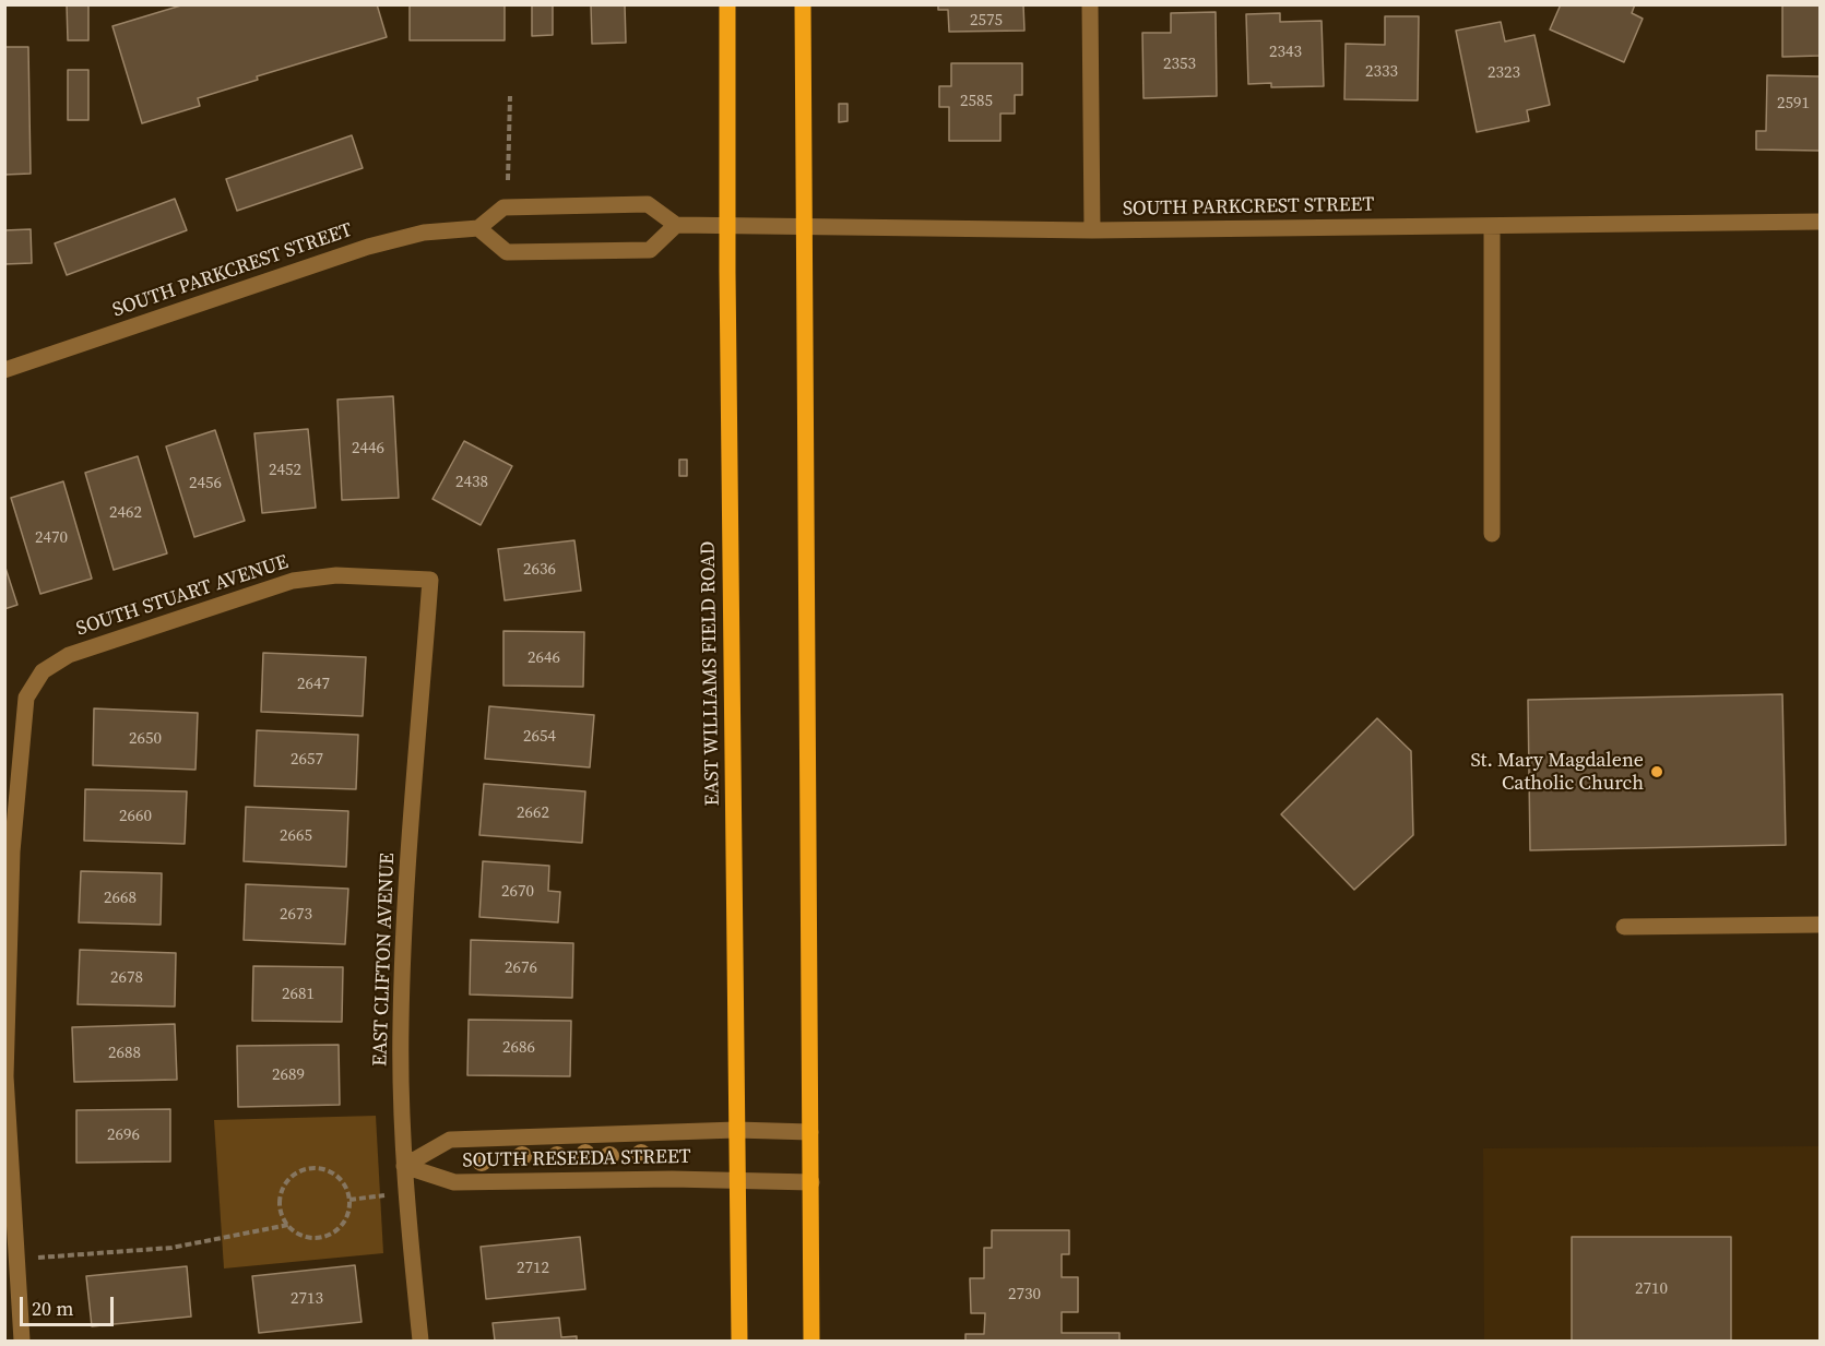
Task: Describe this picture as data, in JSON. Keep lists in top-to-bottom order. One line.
{"streets":{"main road":["EAST WILLIAMS FIELD ROAD"],"street":["SOUTH PARKCREST STREET","SOUTH STUART AVENUE","EAST CLIFTON AVENUE","SOUTH RESEEDA STREET"]},"crossings":[["SOUTH PARKCREST STREET","EAST WILLIAMS FIELD ROAD"],["SOUTH STUART AVENUE","EAST CLIFTON AVENUE"],["EAST WILLIAMS FIELD ROAD","SOUTH RESEEDA STREET"],["EAST CLIFTON AVENUE","SOUTH RESEEDA STREET"]],"places":["St. Mary Magdalene Catholic Church"],"house_numbers":["2575","2343","2353","2333","2323","2585","2591","2446","2452","2438","2456","2462","2470","2636","2646","2647","2654","2650","2657","2662","2660","2665","2670","2668","2673","2676","2678","2681","2686","2688","2689","2696","2712","2710","2730","2713"],"scale_bar":"20 m"}
